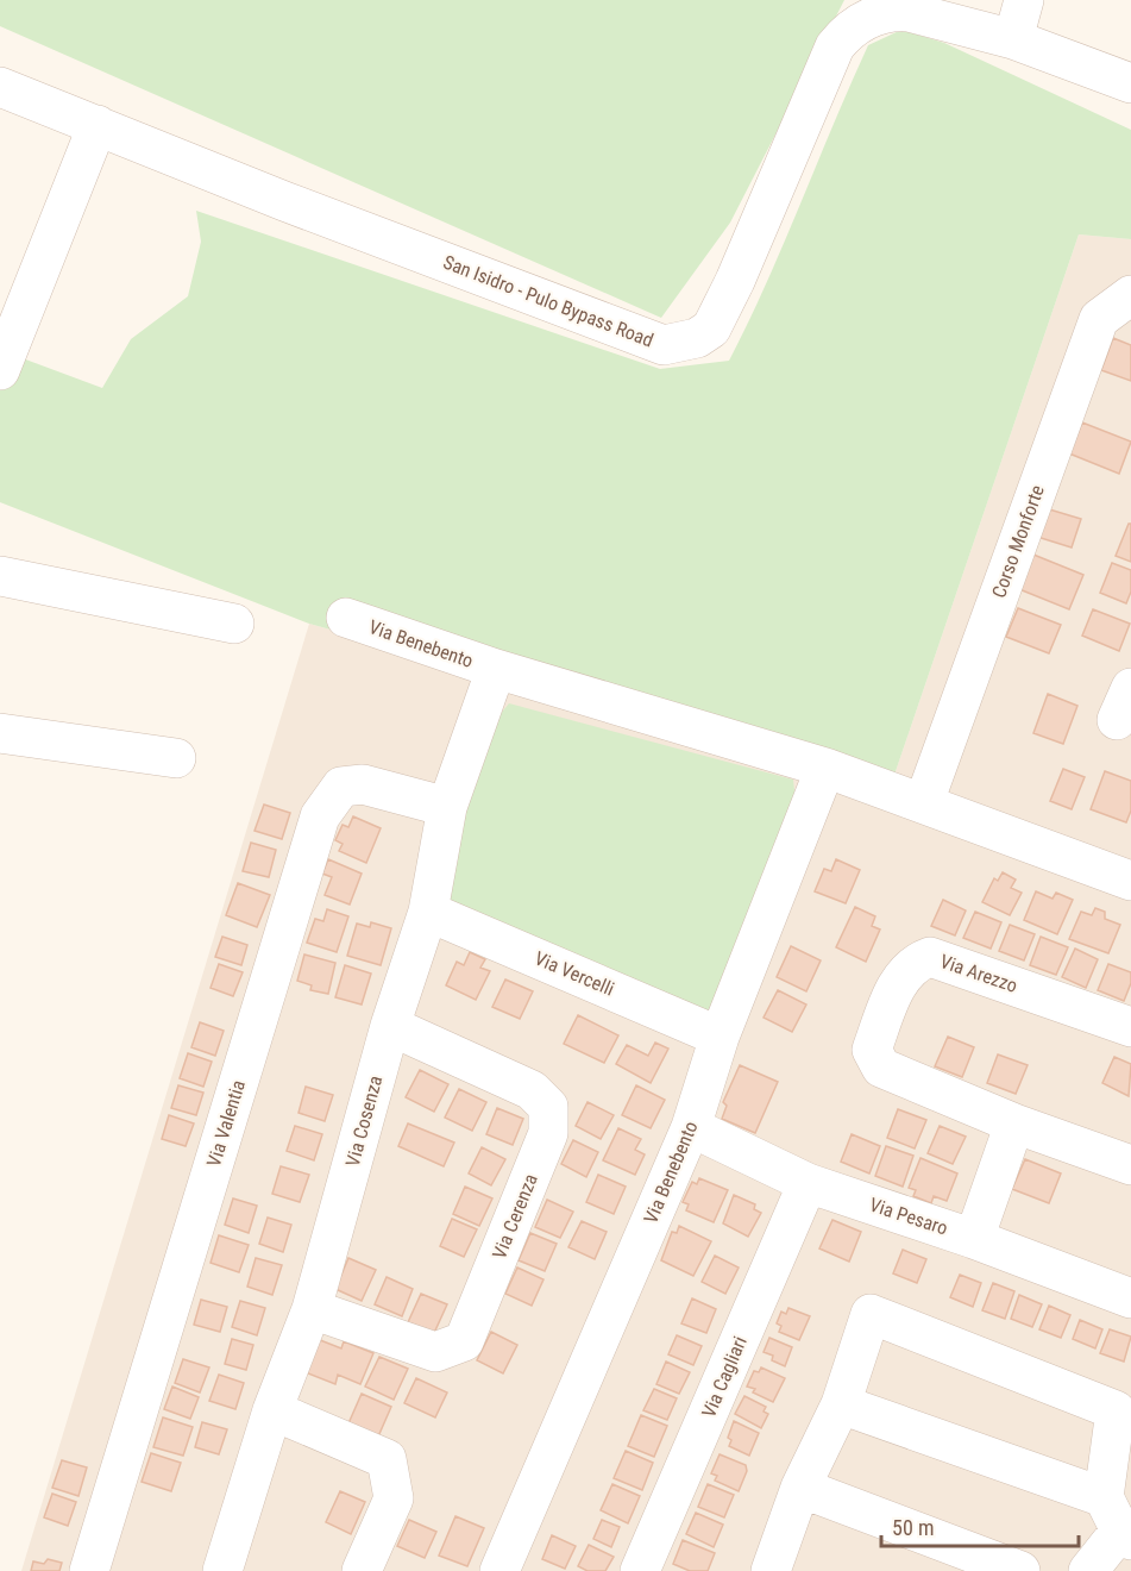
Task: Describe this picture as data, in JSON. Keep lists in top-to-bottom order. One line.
{"streets":{"street":["San Isidro - Pulo Bypass Road","Corso Monforte","Via Benebento","Via Vercelli","Via Arezzo","Via Cosenza","Via Valentia","Via Cerenza","Via Pesaro","Via Cagliari"]},"crossings":[["Corso Monforte","Via Benebento"],["Via Benebento","Via Vercelli"],["Via Benebento","Via Cosenza"],["Via Benebento","Via Pesaro"],["Via Vercelli","Via Cosenza"],["Via Cosenza","Via Valentia"],["Via Cosenza","Via Cerenza"],["Via Pesaro","Via Cagliari"]],"scale_bar":"50 m"}
